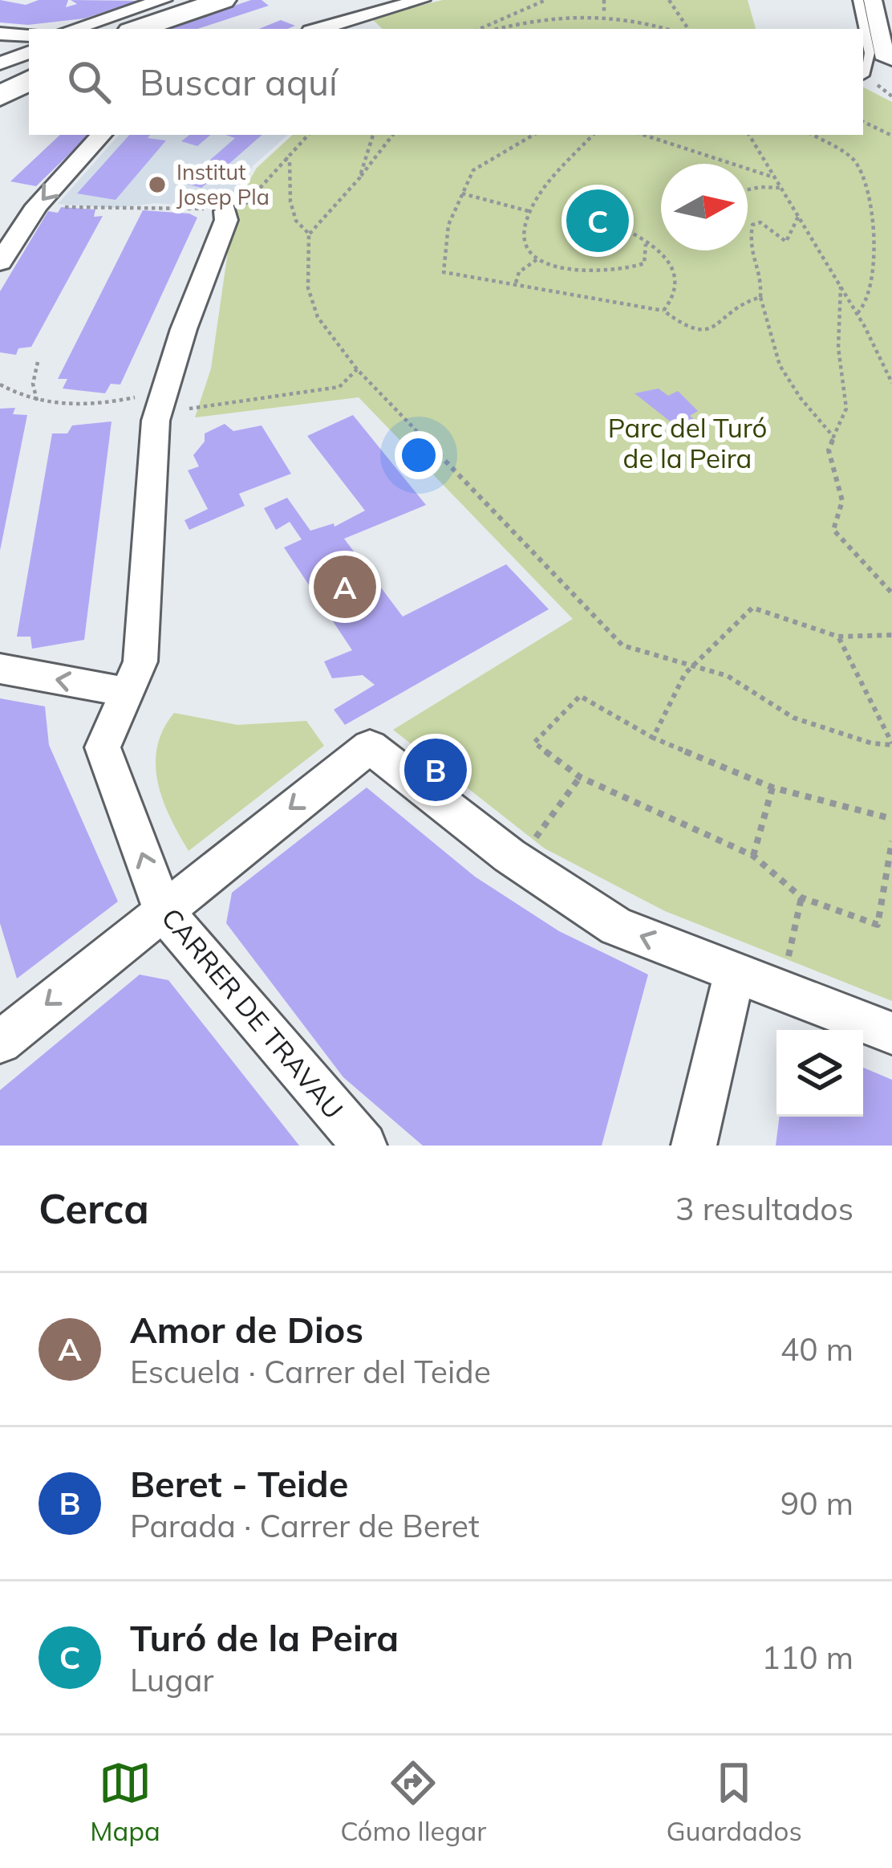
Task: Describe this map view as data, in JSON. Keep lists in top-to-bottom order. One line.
{"streets":{"street":["CARRER DE TRAVAU"]},"parks":["Parc del Turó de la Peira"],"places":["Institut Josep Pla"],"north":"right","page":{"search":"Buscar aquí","pins":["C","A","B"],"heading":["Cerca","3 resultados"],"list":[{"mark":"A","name":"Amor de Dios","note":"Escuela · Carrer del Teide","value":"40 m"},{"mark":"B","name":"Beret - Teide","note":"Parada · Carrer de Beret","value":"90 m"},{"mark":"C","name":"Turó de la Peira","note":"Lugar","value":"110 m"}],"nav":["Mapa","Cómo llegar","Guardados"]}}
